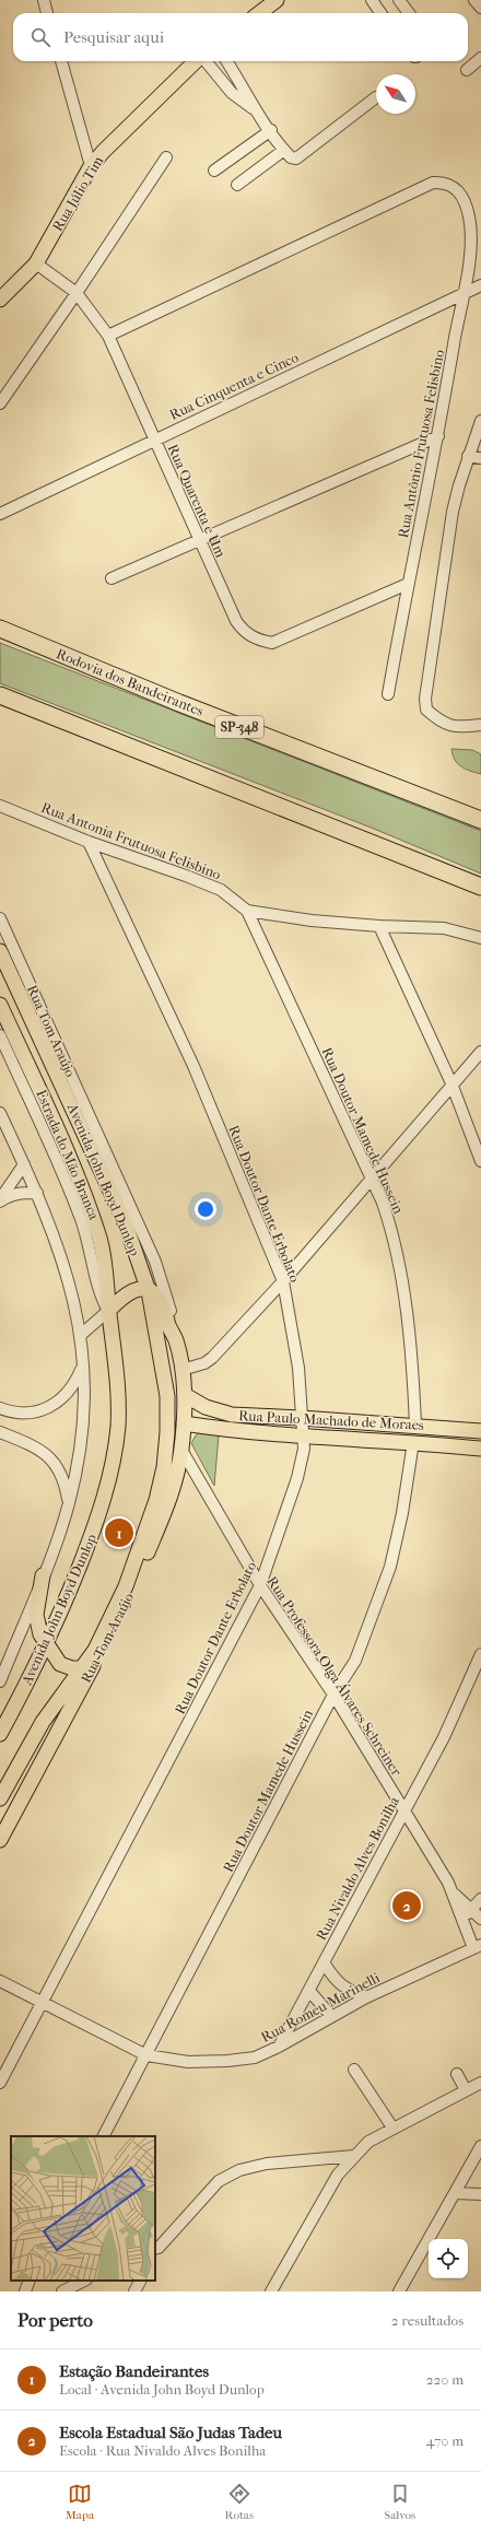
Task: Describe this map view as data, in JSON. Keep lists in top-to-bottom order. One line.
{"streets":{"highway":["Rodovia dos Bandeirantes","SP-348"],"main road":["Rua Júlio Tim","Rua Tom Araújo","Avenida John Boyd Dunlop","Rua Paulo Machado de Moraes"],"street":["Rua Cinquenta e Cinco","Rua Antônio Frutuosa Felisbino","Rua Quarenta e Um","Rua Antonia Frutuosa Felisbino","Rua Doutor Mamede Hussein","Estrada do Mão Branca","Rua Doutor Dante Erbolato","Rua Professora Olga Álvares Schreiner","Rua Nivaldo Alves Bonilha","Rua Romeu Marinelli"]},"crossings":[["Rua Júlio Tim","Rua Quarenta e Um"],["Rua Cinquenta e Cinco","Rua Antônio Frutuosa Felisbino"],["Rua Cinquenta e Cinco","Rua Quarenta e Um"],["Rua Antônio Frutuosa Felisbino","Rua Quarenta e Um"],["Rua Antonia Frutuosa Felisbino","Rua Doutor Mamede Hussein"],["Rua Antonia Frutuosa Felisbino","Rua Doutor Dante Erbolato"],["Rua Tom Araújo","Avenida John Boyd Dunlop"],["Rua Tom Araújo","Rua Paulo Machado de Moraes"],["Rua Tom Araújo","Rua Professora Olga Álvares Schreiner"],["Rua Doutor Mamede Hussein","Rua Paulo Machado de Moraes"],["Rua Doutor Mamede Hussein","Rua Professora Olga Álvares Schreiner"],["Rua Doutor Mamede Hussein","Rua Romeu Marinelli"],["Estrada do Mão Branca","Avenida John Boyd Dunlop"],["Rua Doutor Dante Erbolato","Rua Paulo Machado de Moraes"],["Rua Doutor Dante Erbolato","Rua Professora Olga Álvares Schreiner"],["Rua Doutor Dante Erbolato","Rua Romeu Marinelli"],["Rua Professora Olga Álvares Schreiner","Rua Nivaldo Alves Bonilha"],["Rua Professora Olga Álvares Schreiner","Rua Romeu Marinelli"],["Rua Nivaldo Alves Bonilha","Rua Romeu Marinelli"]],"north":"top left","page":{"search":"Pesquisar aqui","pins":["1","2"],"heading":["Por perto","2 resultados"],"list":[{"mark":"1","name":"Estação Bandeirantes","note":"Local · Avenida John Boyd Dunlop","value":"220 m"},{"mark":"2","name":"Escola Estadual São Judas Tadeu","note":"Escola · Rua Nivaldo Alves Bonilha","value":"470 m"}],"nav":["Mapa","Rotas","Salvos"]}}
